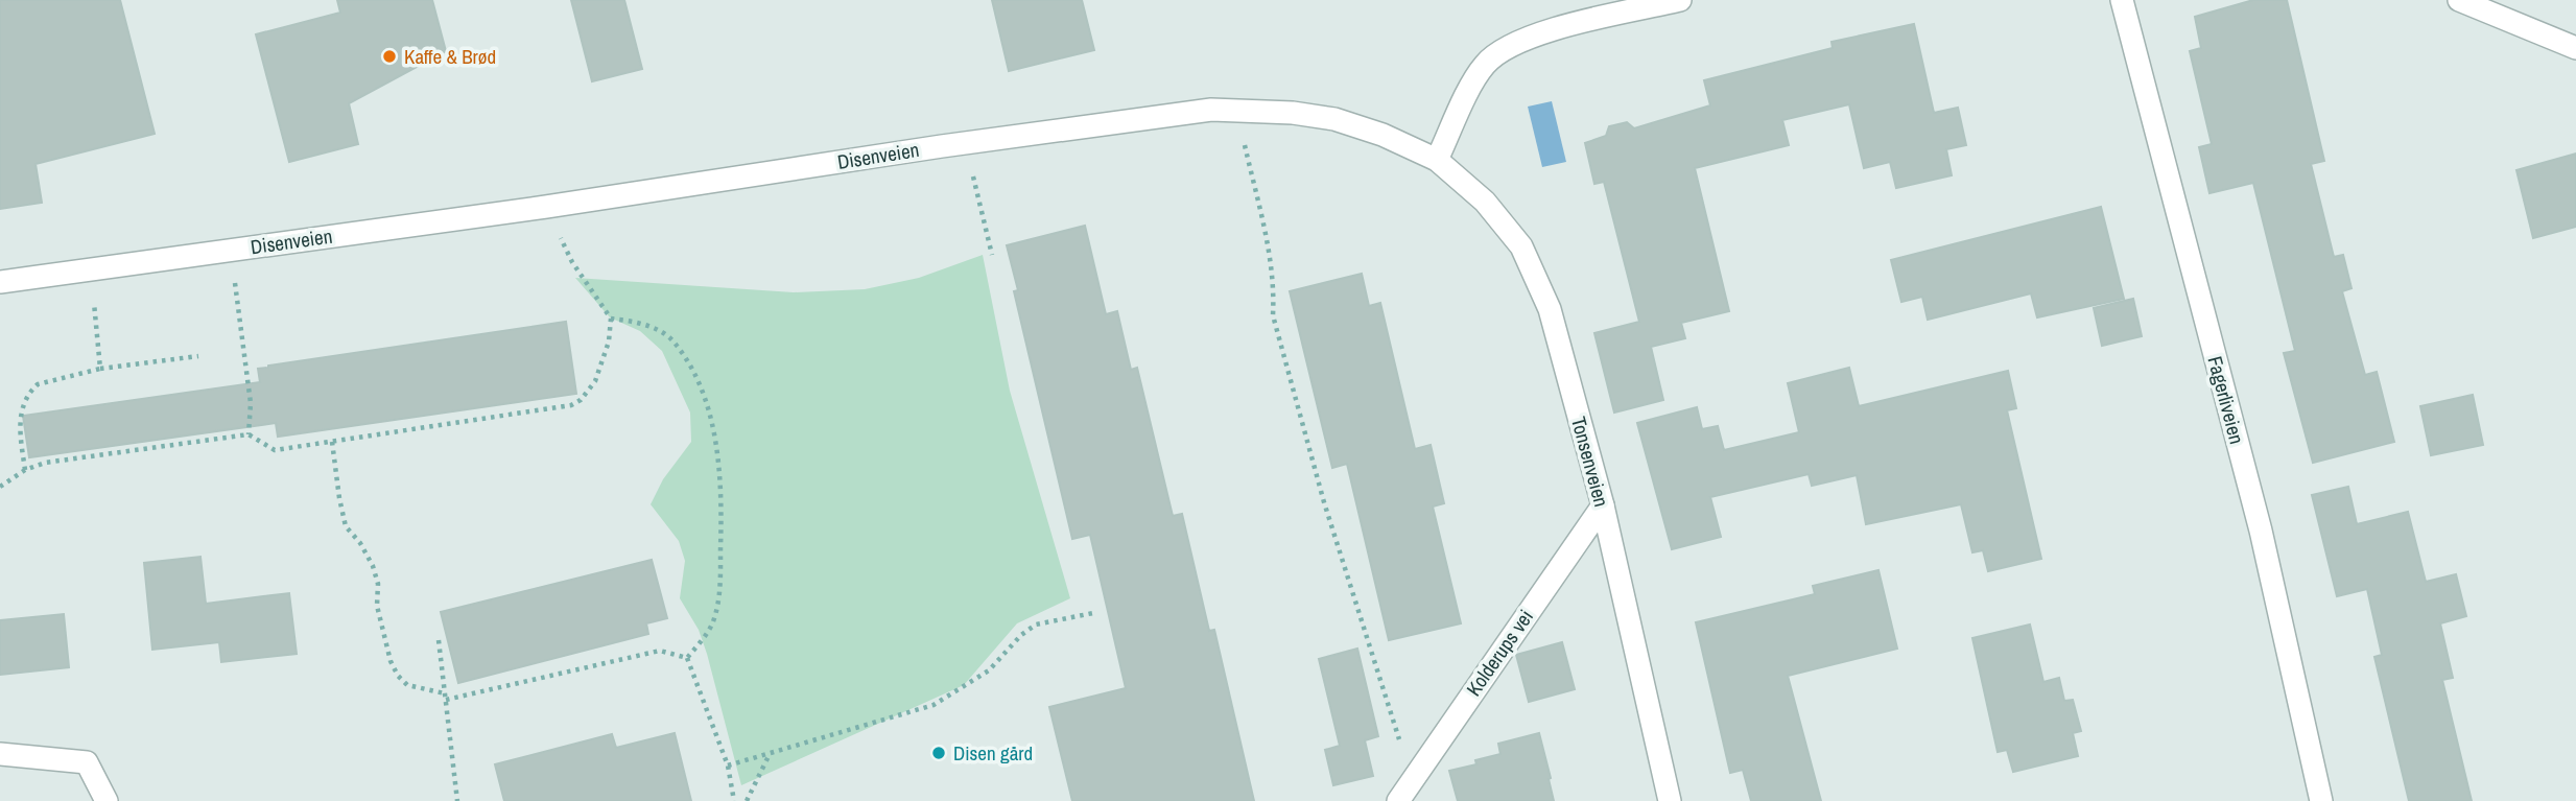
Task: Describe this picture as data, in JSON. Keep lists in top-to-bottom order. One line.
{"streets":{"street":["Disenveien","Fagerliveien","Tonsenveien","Kolderups vei"]},"crossings":[["Disenveien","Tonsenveien"],["Tonsenveien","Kolderups vei"]],"places":["Kaffe & Brød","Disen gård"]}
